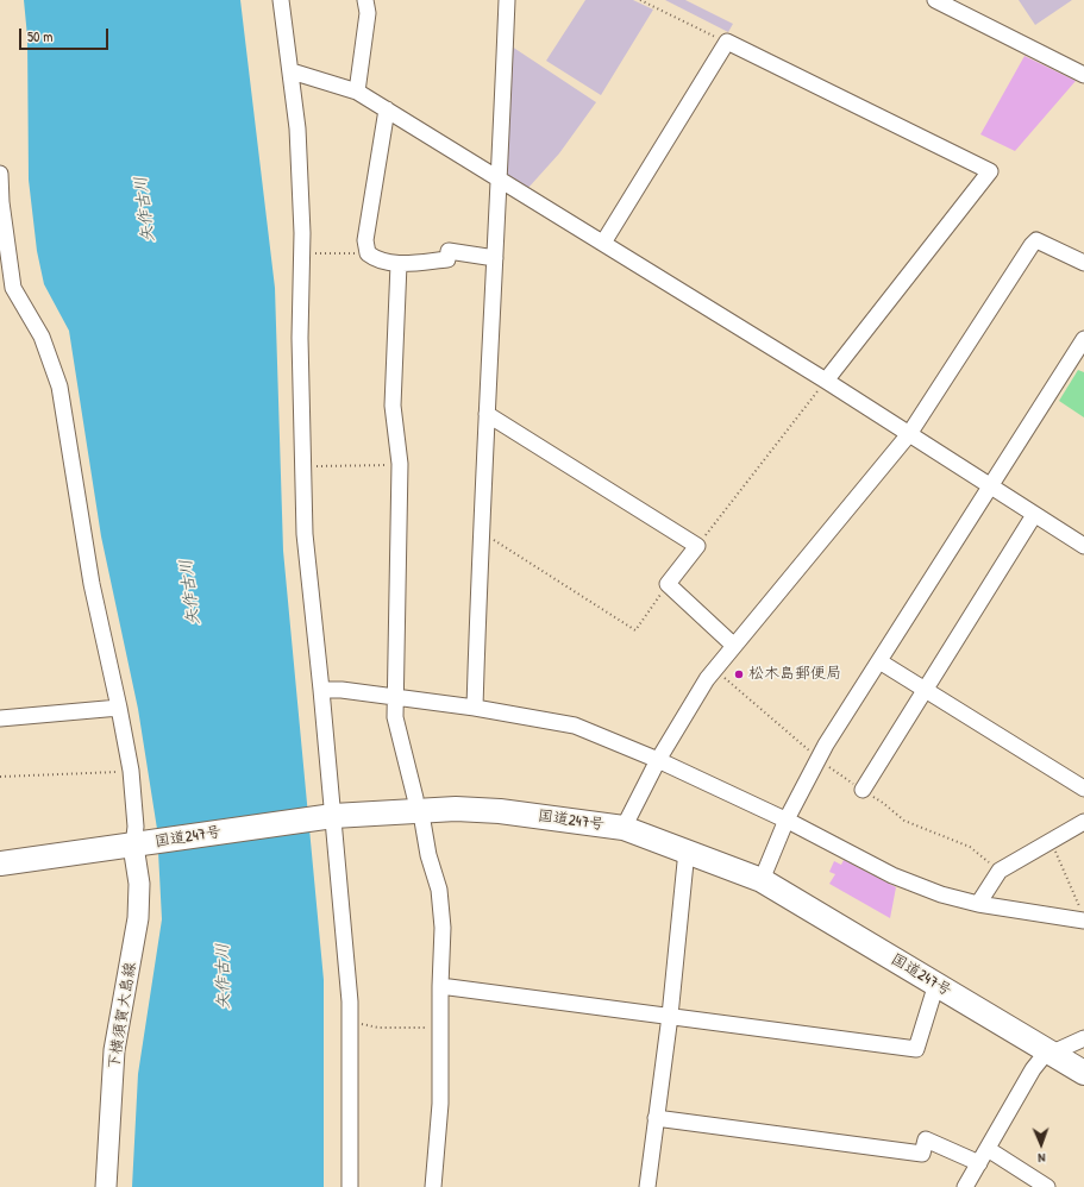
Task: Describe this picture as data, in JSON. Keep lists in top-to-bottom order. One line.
{"streets":{"highway":["国道247号"],"main road":["下横須賀大島線"]},"crossings":[["国道247号","下横須賀大島線"]],"water":["矢作古川"],"places":["松木島郵便局"],"scale_bar":"50 m","north":"bottom"}
